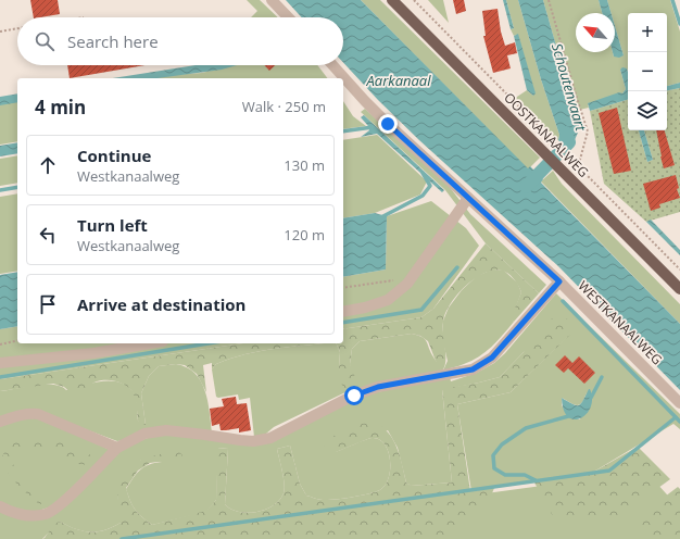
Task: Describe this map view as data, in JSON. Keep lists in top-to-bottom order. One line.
{"streets":{"main road":["OOSTKANAALWEG"],"street":["WESTKANAALWEG"]},"water":["Aarkanaal","Schoutenvaart"],"north":"top left","page":{"map_buttons":["+","−"],"search":"Search here","heading":["4 min","Walk · 250 m"],"list":[["Continue","Westkanaalweg","130 m"],["Turn left","Westkanaalweg","120 m"],"Arrive at destination"]}}
